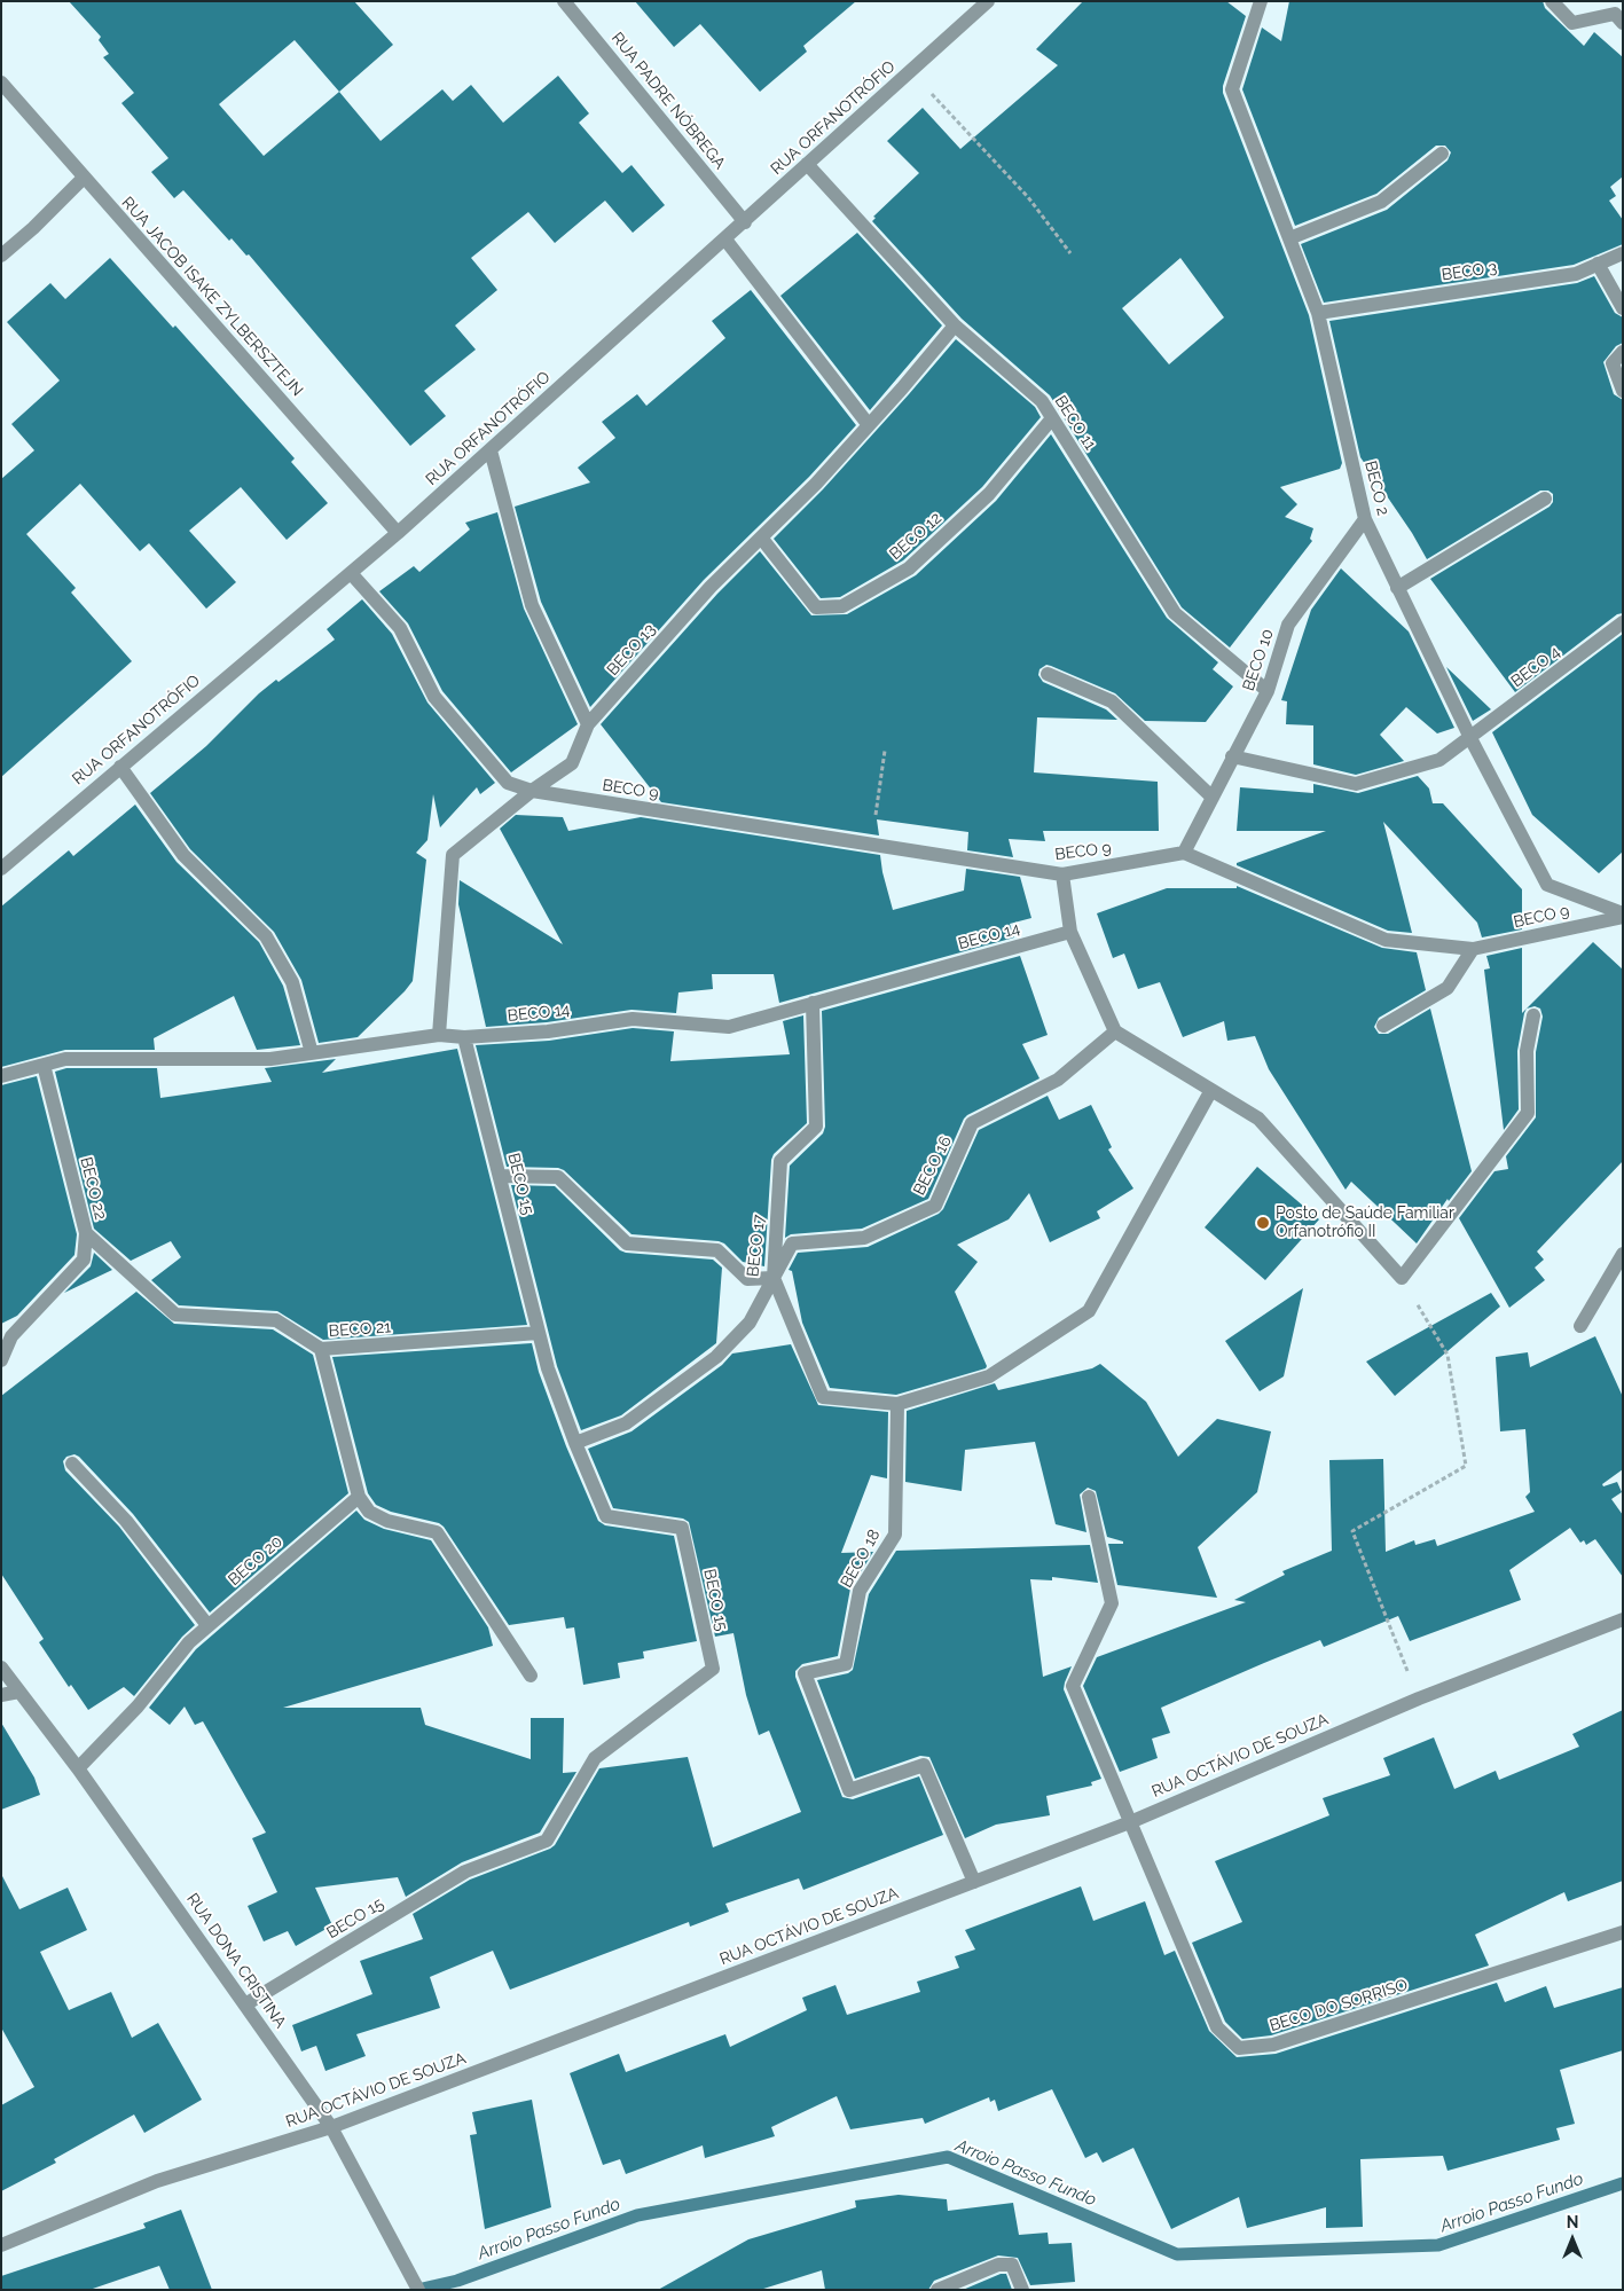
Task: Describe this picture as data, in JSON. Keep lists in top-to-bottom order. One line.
{"streets":{"street":["RUA PADRE NÓBREGA","RUA ORFANOTRÓFIO","BECO 3","RUA JACOB ISAKE ZYLBERSZTEJN","BECO 11","BECO 2","BECO 12","BECO 13","BECO 10","BECO 4","BECO 9","BECO 14","BECO 16","BECO 15","BECO 22","BECO 17","BECO 21","BECO 18","BECO 20","RUA OCTÁVIO DE SOUZA","RUA DONA CRISTINA","BECO DO SORRISO"]},"crossings":[["RUA PADRE NÓBREGA","RUA ORFANOTRÓFIO"],["RUA ORFANOTRÓFIO","RUA JACOB ISAKE ZYLBERSZTEJN"],["RUA ORFANOTRÓFIO","BECO 11"],["RUA ORFANOTRÓFIO","BECO 9"],["BECO 3","BECO 2"],["BECO 11","BECO 12"],["BECO 11","BECO 13"],["BECO 11","BECO 10"],["BECO 2","BECO 10"],["BECO 2","BECO 4"],["BECO 2","BECO 9"],["BECO 12","BECO 13"],["BECO 13","BECO 9"],["BECO 13","BECO 14"],["BECO 10","BECO 4"],["BECO 10","BECO 9"],["BECO 14","BECO 15"],["BECO 14","BECO 22"],["BECO 14","BECO 17"],["BECO 16","BECO 17"],["BECO 15","BECO 17"],["BECO 15","BECO 21"],["BECO 15","RUA DONA CRISTINA"],["BECO 22","BECO 21"],["BECO 18","RUA OCTÁVIO DE SOUZA"],["BECO 20","RUA DONA CRISTINA"],["RUA OCTÁVIO DE SOUZA","RUA DONA CRISTINA"],["RUA OCTÁVIO DE SOUZA","BECO DO SORRISO"]],"water":["Arroio Passo Fundo"],"places":["Posto de Saúde Familiar Orfanotrófio II"],"north":"top"}
